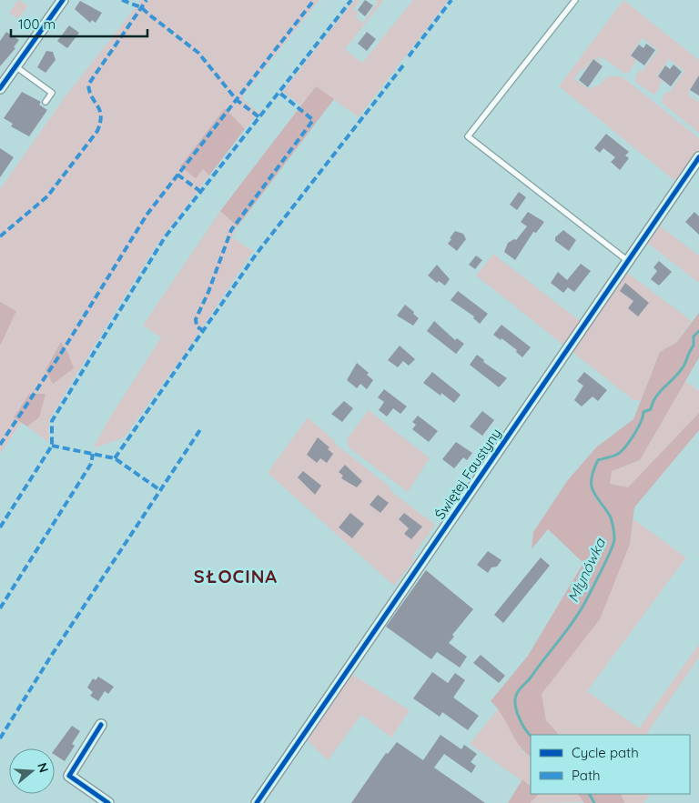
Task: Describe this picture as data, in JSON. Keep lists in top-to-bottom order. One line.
{"streets":{"street":["Świętej Faustyny"]},"districts":["SŁOCINA"],"water":["Młynówka"],"legend":["Cycle path","Path"],"scale_bar":"100 m","north":"right"}
